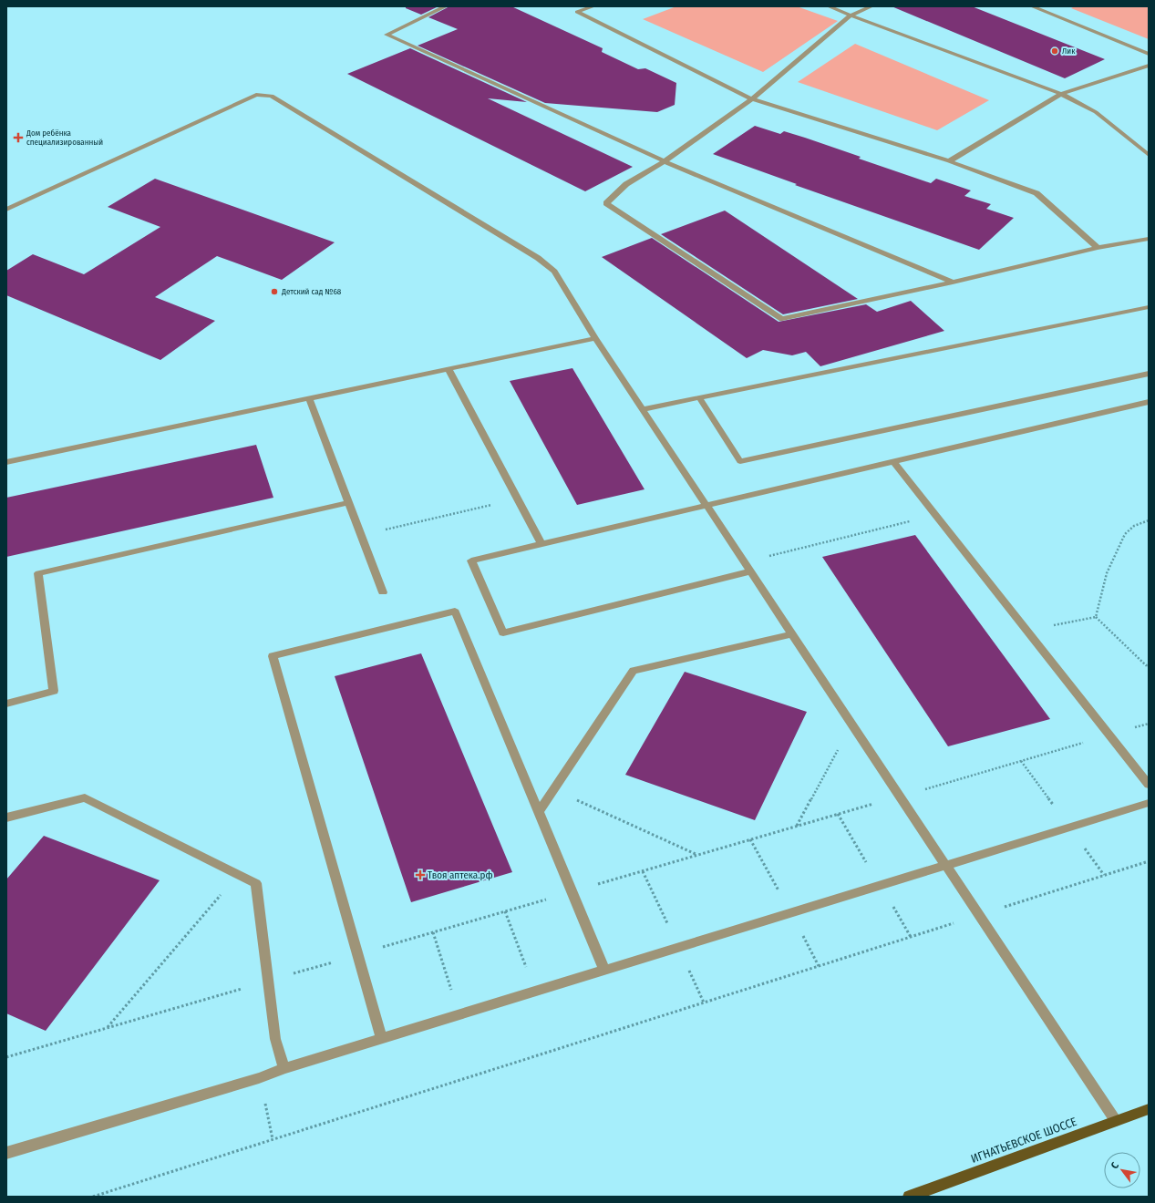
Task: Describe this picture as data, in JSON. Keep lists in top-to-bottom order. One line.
{"streets":{"main road":["ИГНАТЬЕВСКОЕ ШОССЕ"]},"places":{"other":["Лик","Детский сад №68"],"health":["Дом ребёнка специализированный","Твоя аптека.рф"]},"north":"top left"}
